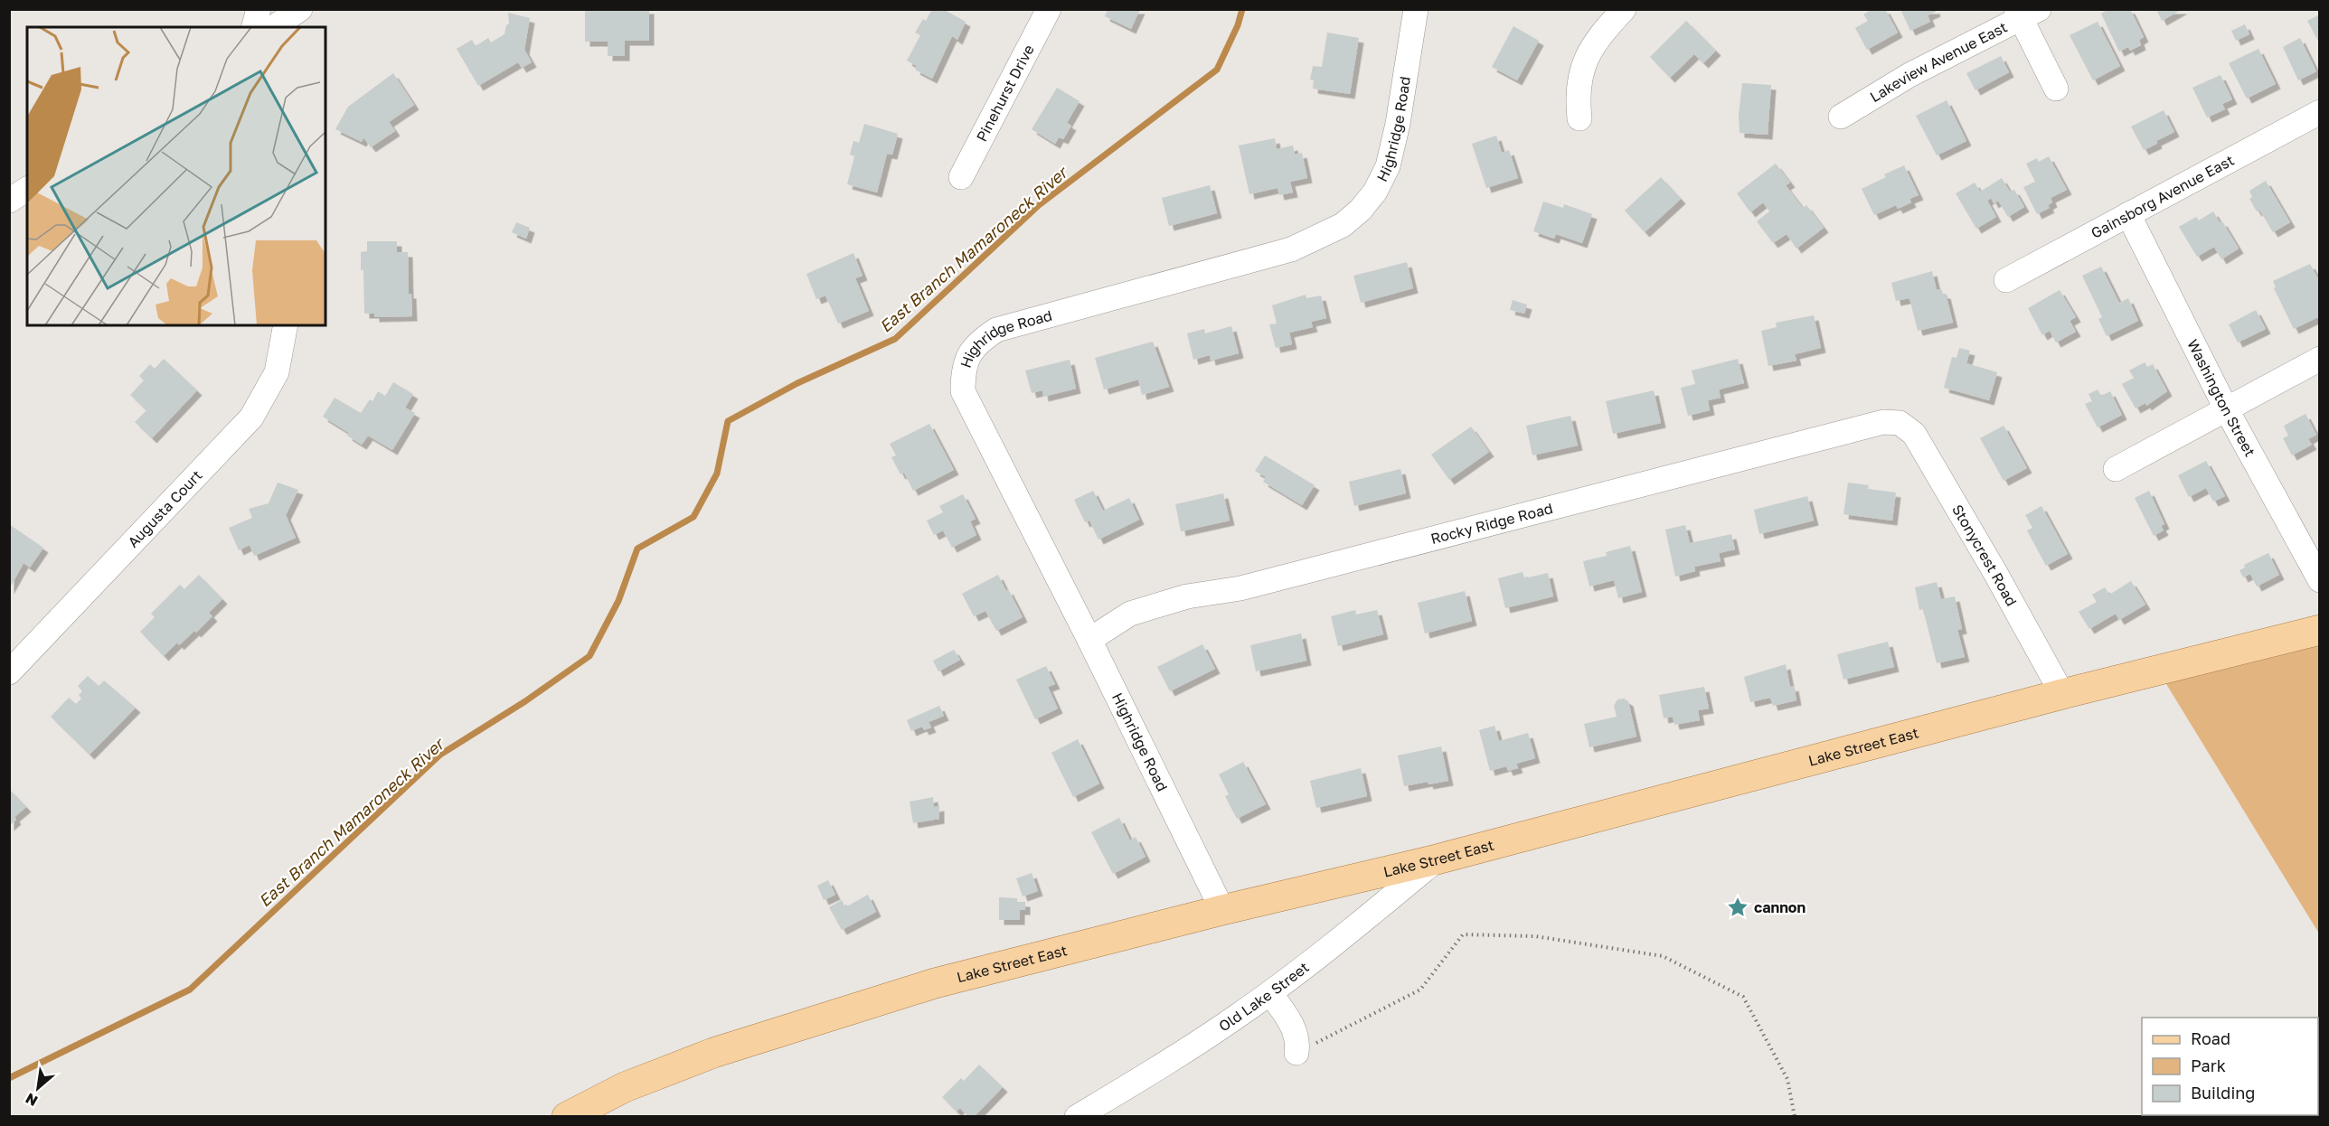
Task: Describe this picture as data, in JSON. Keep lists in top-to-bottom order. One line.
{"streets":{"main road":["Lake Street East"],"street":["Lakeview Avenue East","Pinehurst Drive","Highridge Road","Gainsborg Avenue East","Washington Street","Augusta Court","Rocky Ridge Road","Stonycrest Road","Old Lake Street"]},"crossings":[["Highridge Road","Rocky Ridge Road"],["Highridge Road","Lake Street East"],["Gainsborg Avenue East","Washington Street"],["Rocky Ridge Road","Stonycrest Road"],["Stonycrest Road","Lake Street East"],["Lake Street East","Old Lake Street"]],"water":["East Branch Mamaroneck River"],"places":{"place":["cannon"]},"legend":["Road","Park","Building"],"north":"bottom left"}
